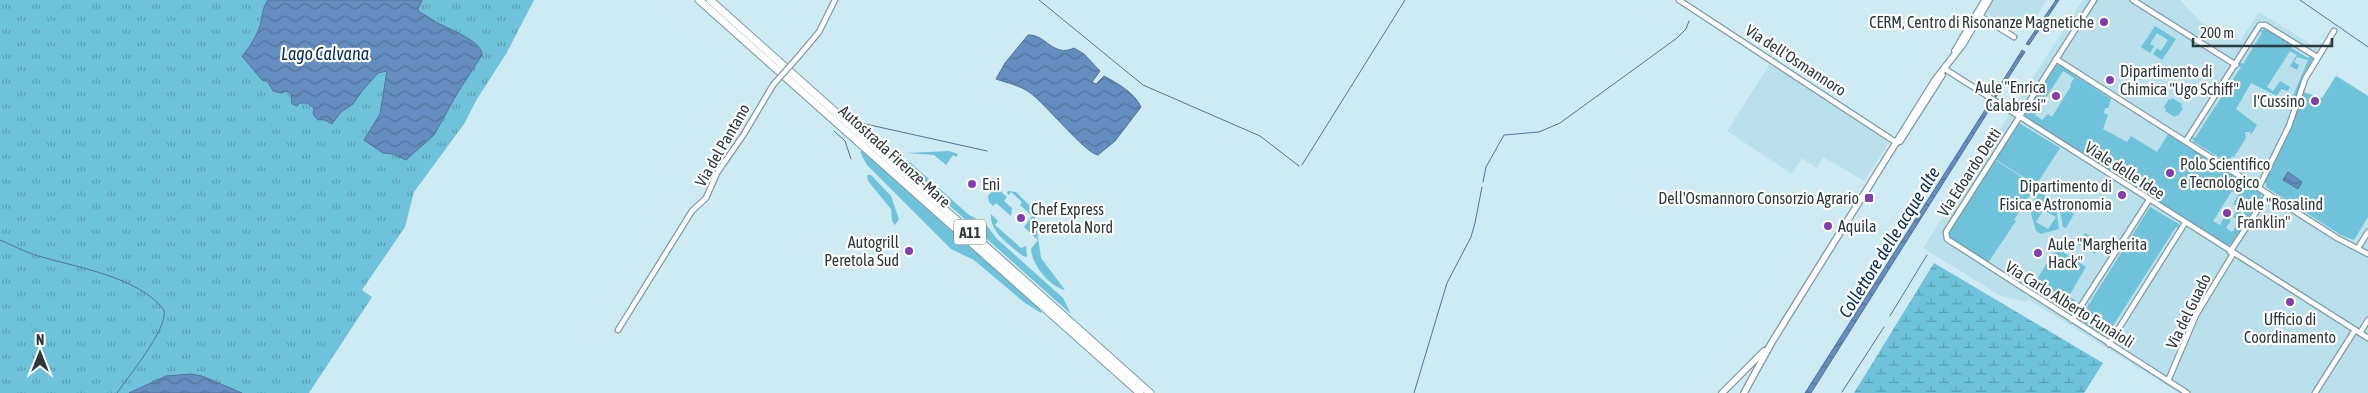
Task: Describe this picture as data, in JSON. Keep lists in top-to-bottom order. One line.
{"streets":{"highway":["Autostrada Firenze-Mare","A11"],"street":["Via dell'Osmannoro","Via del Pantano","Viale delle Idee","Via Edoardo Detti","Via Carlo Alberto Funaioli","Via del Guado"]},"crossings":[["Viale delle Idee","Via Edoardo Detti"],["Viale delle Idee","Via del Guado"],["Via Edoardo Detti","Via Carlo Alberto Funaioli"],["Via Carlo Alberto Funaioli","Via del Guado"]],"water":["Lago Calvana","Collettore delle acque alte"],"places":{"other":["CERM, Centro di Risonanze Magnetiche","Dipartimento di Chimica \"Ugo Schiff\"","Aule \"Enrica Calabresi\"","I'Cussino","Polo Scientifico e Tecnologico","Eni","Dipartimento di Fisica e Astronomia","Aule \"Rosalind Franklin\"","Chef Express Peretola Nord","Aquila","Autogrill Peretola Sud","Aule \"Margherita Hack\"","Ufficio di Coordinamento"],"transit":["Dell'Osmannoro Consorzio Agrario"]},"scale_bar":"200 m","north":"top"}
